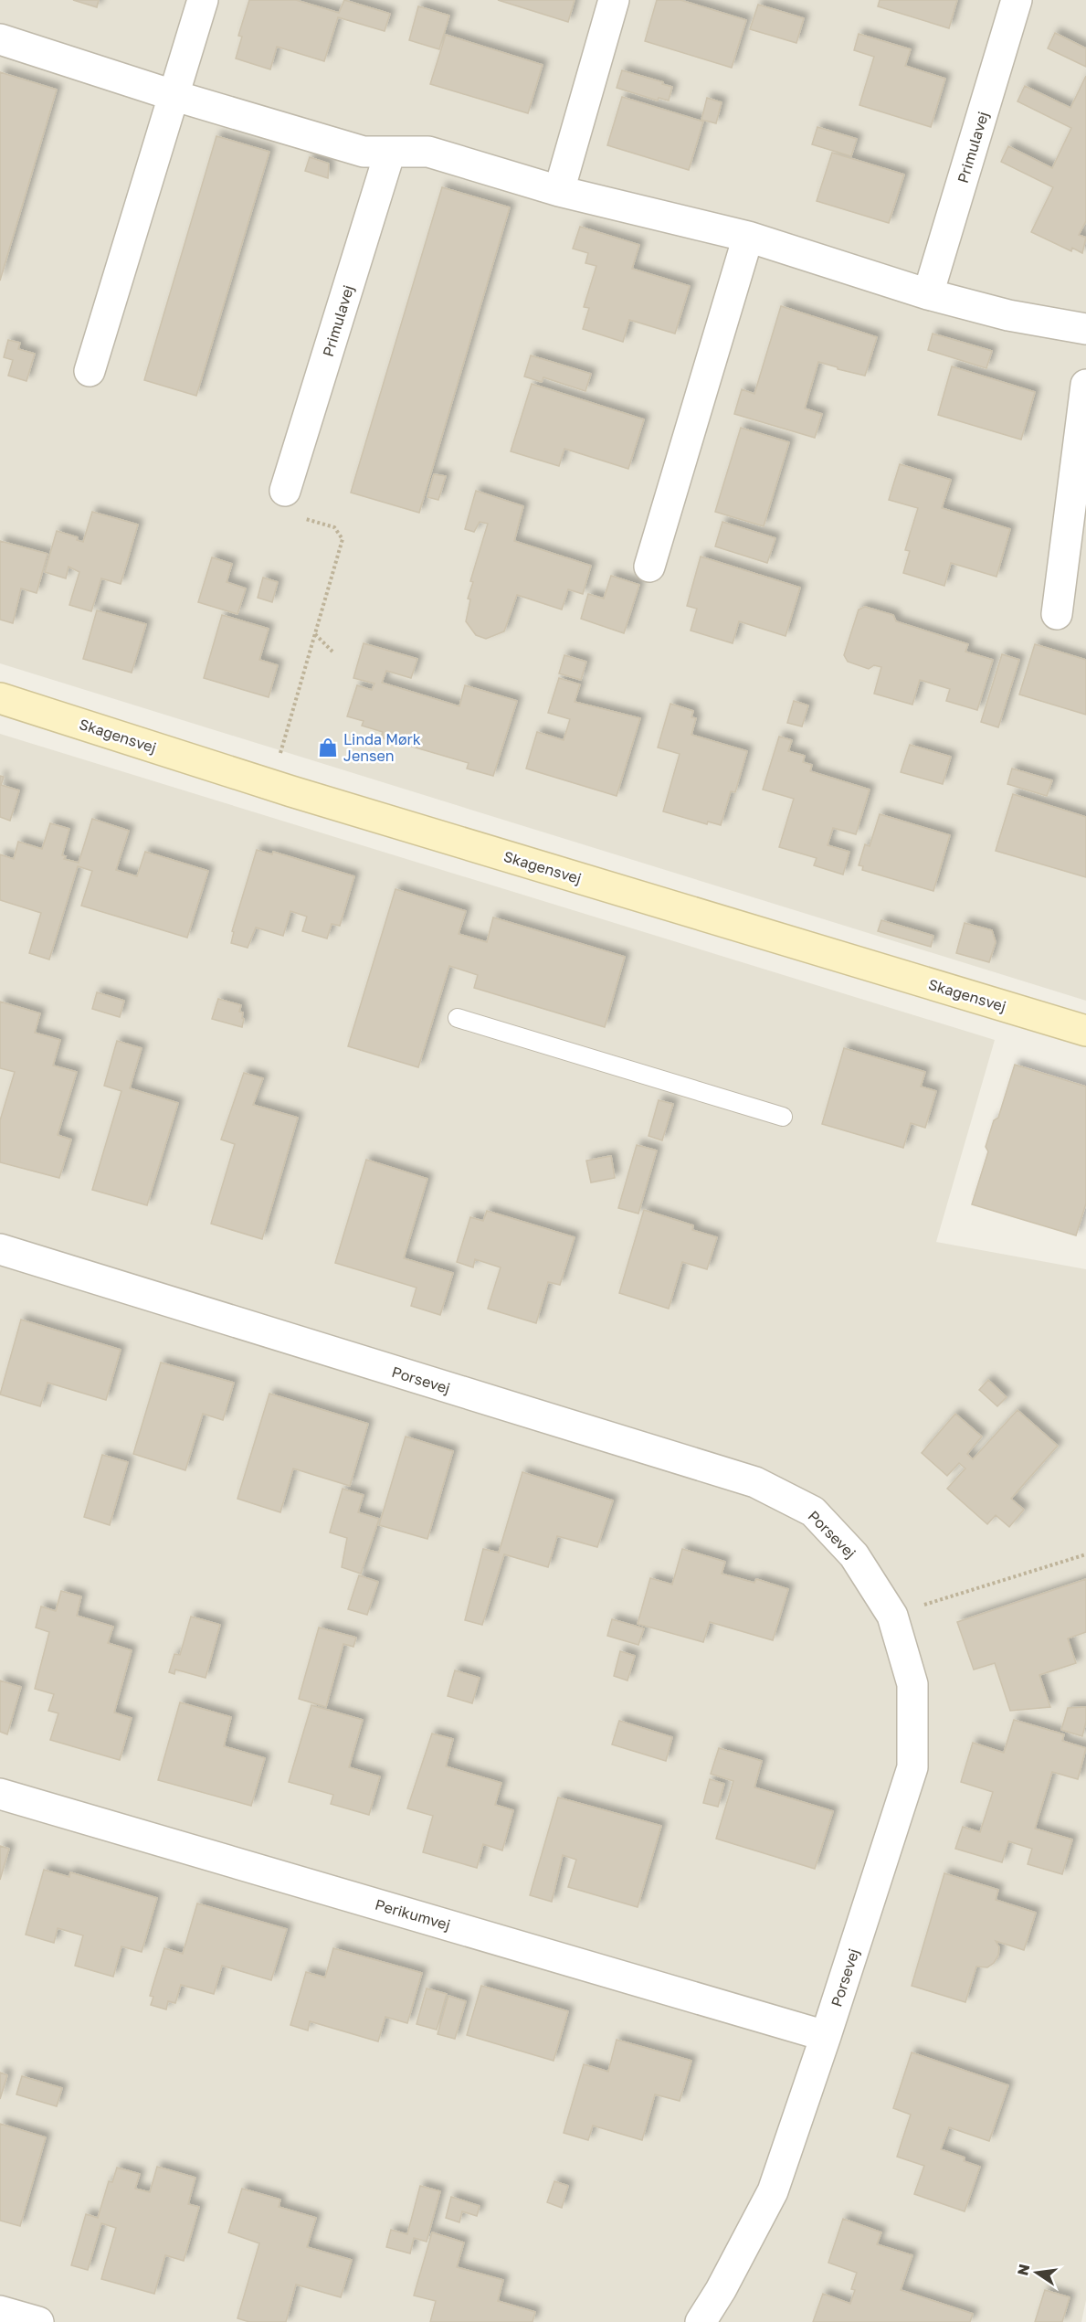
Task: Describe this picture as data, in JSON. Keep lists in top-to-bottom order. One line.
{"streets":{"street":["Primulavej","Skagensvej","Porsevej","Perikumvej"]},"crossings":[["Porsevej","Perikumvej"]],"places":{"shop":["Linda Mørk Jensen"]},"north":"left"}
